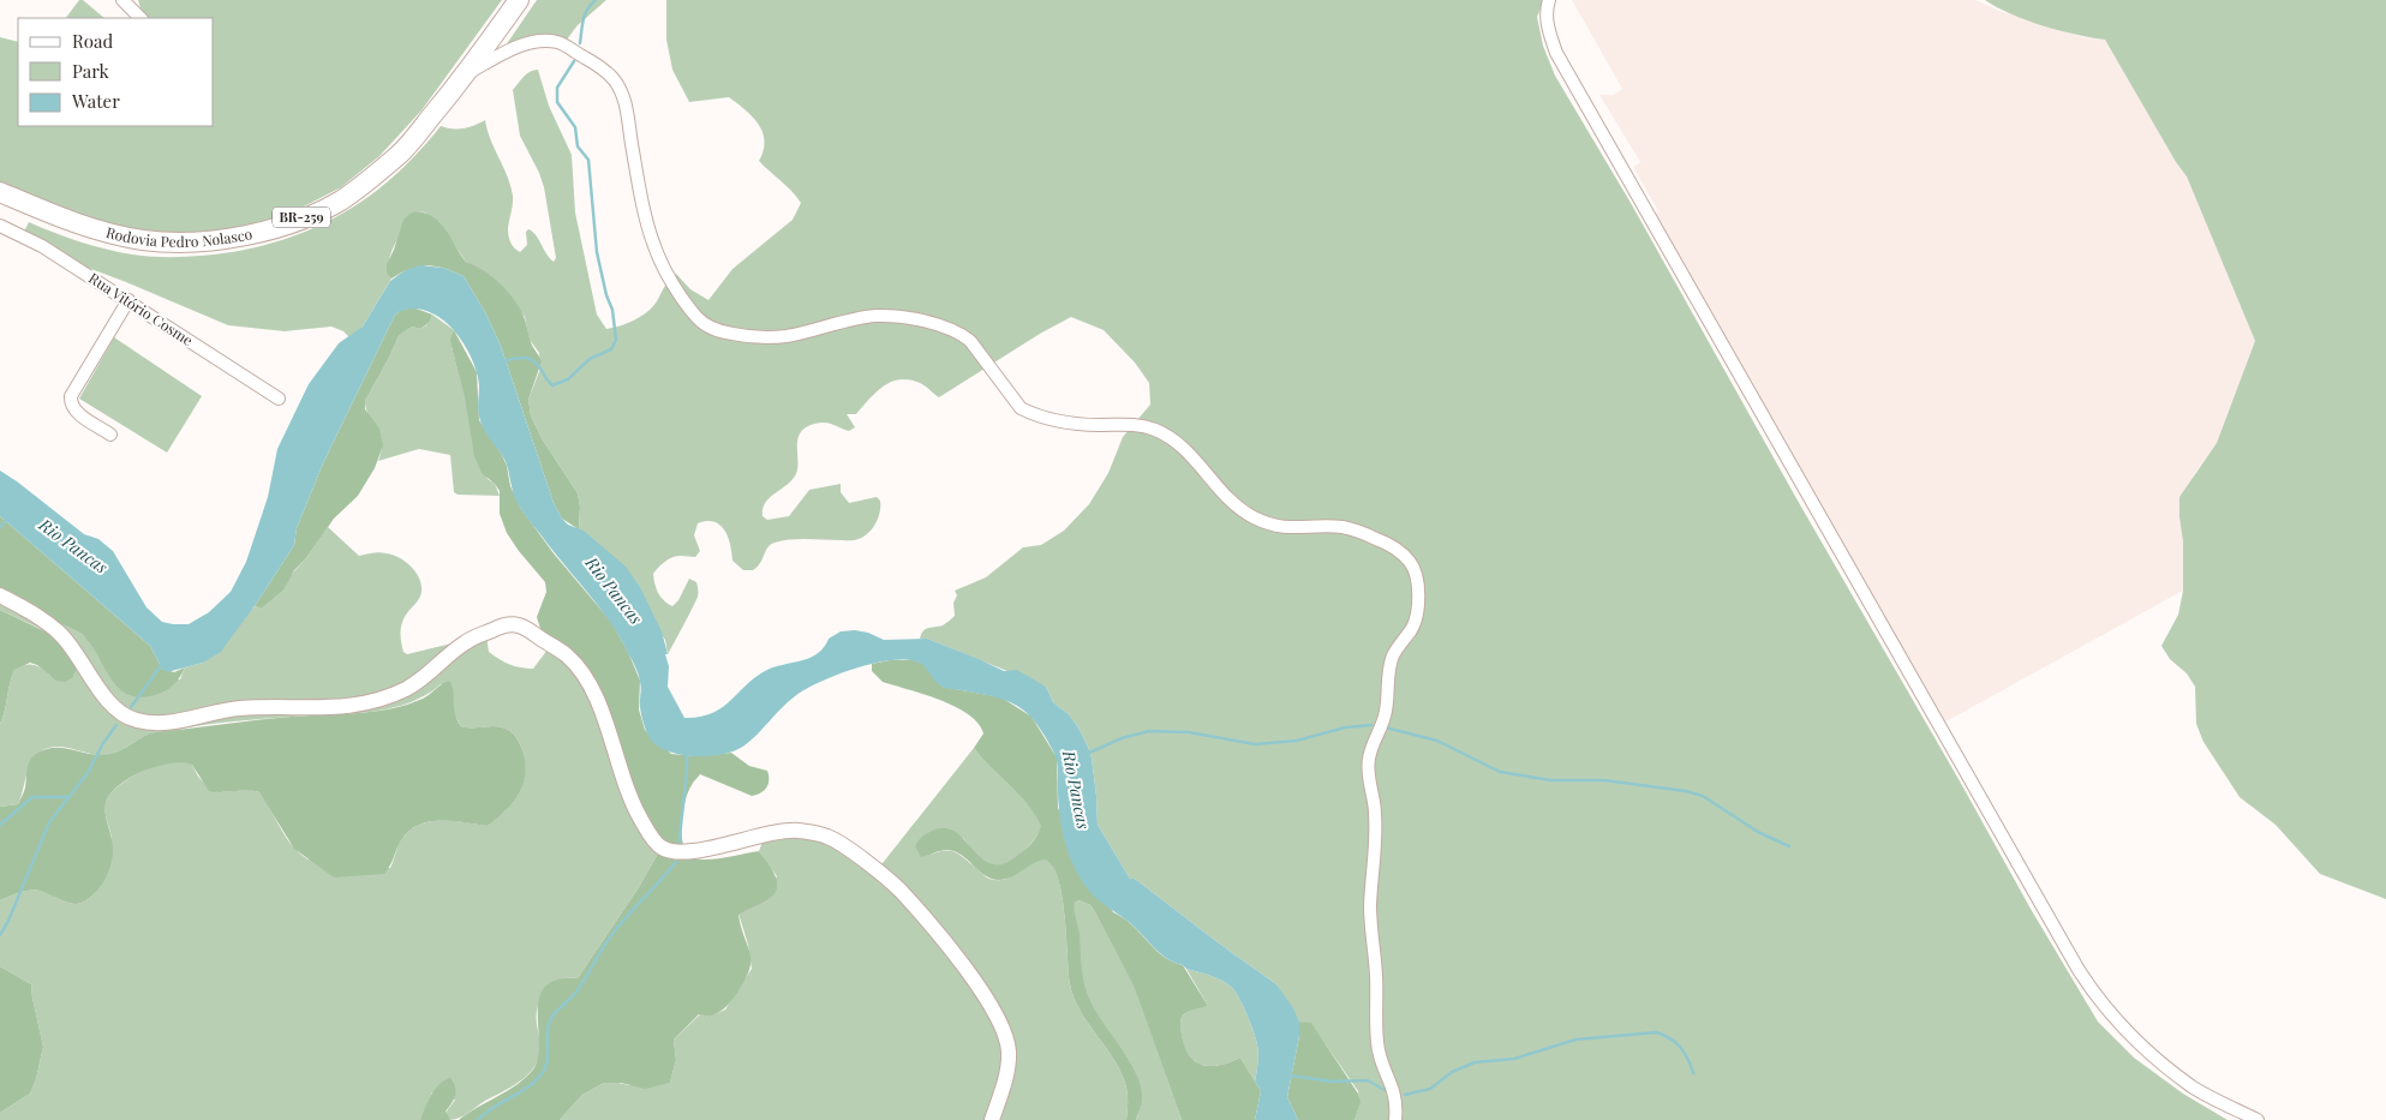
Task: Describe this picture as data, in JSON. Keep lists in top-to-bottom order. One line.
{"streets":{"highway":["BR-259","Rodovia Pedro Nolasco"],"street":["Rua Vitório Cosme"]},"water":["Rio Pancas"],"legend":["Road","Park","Water"]}
